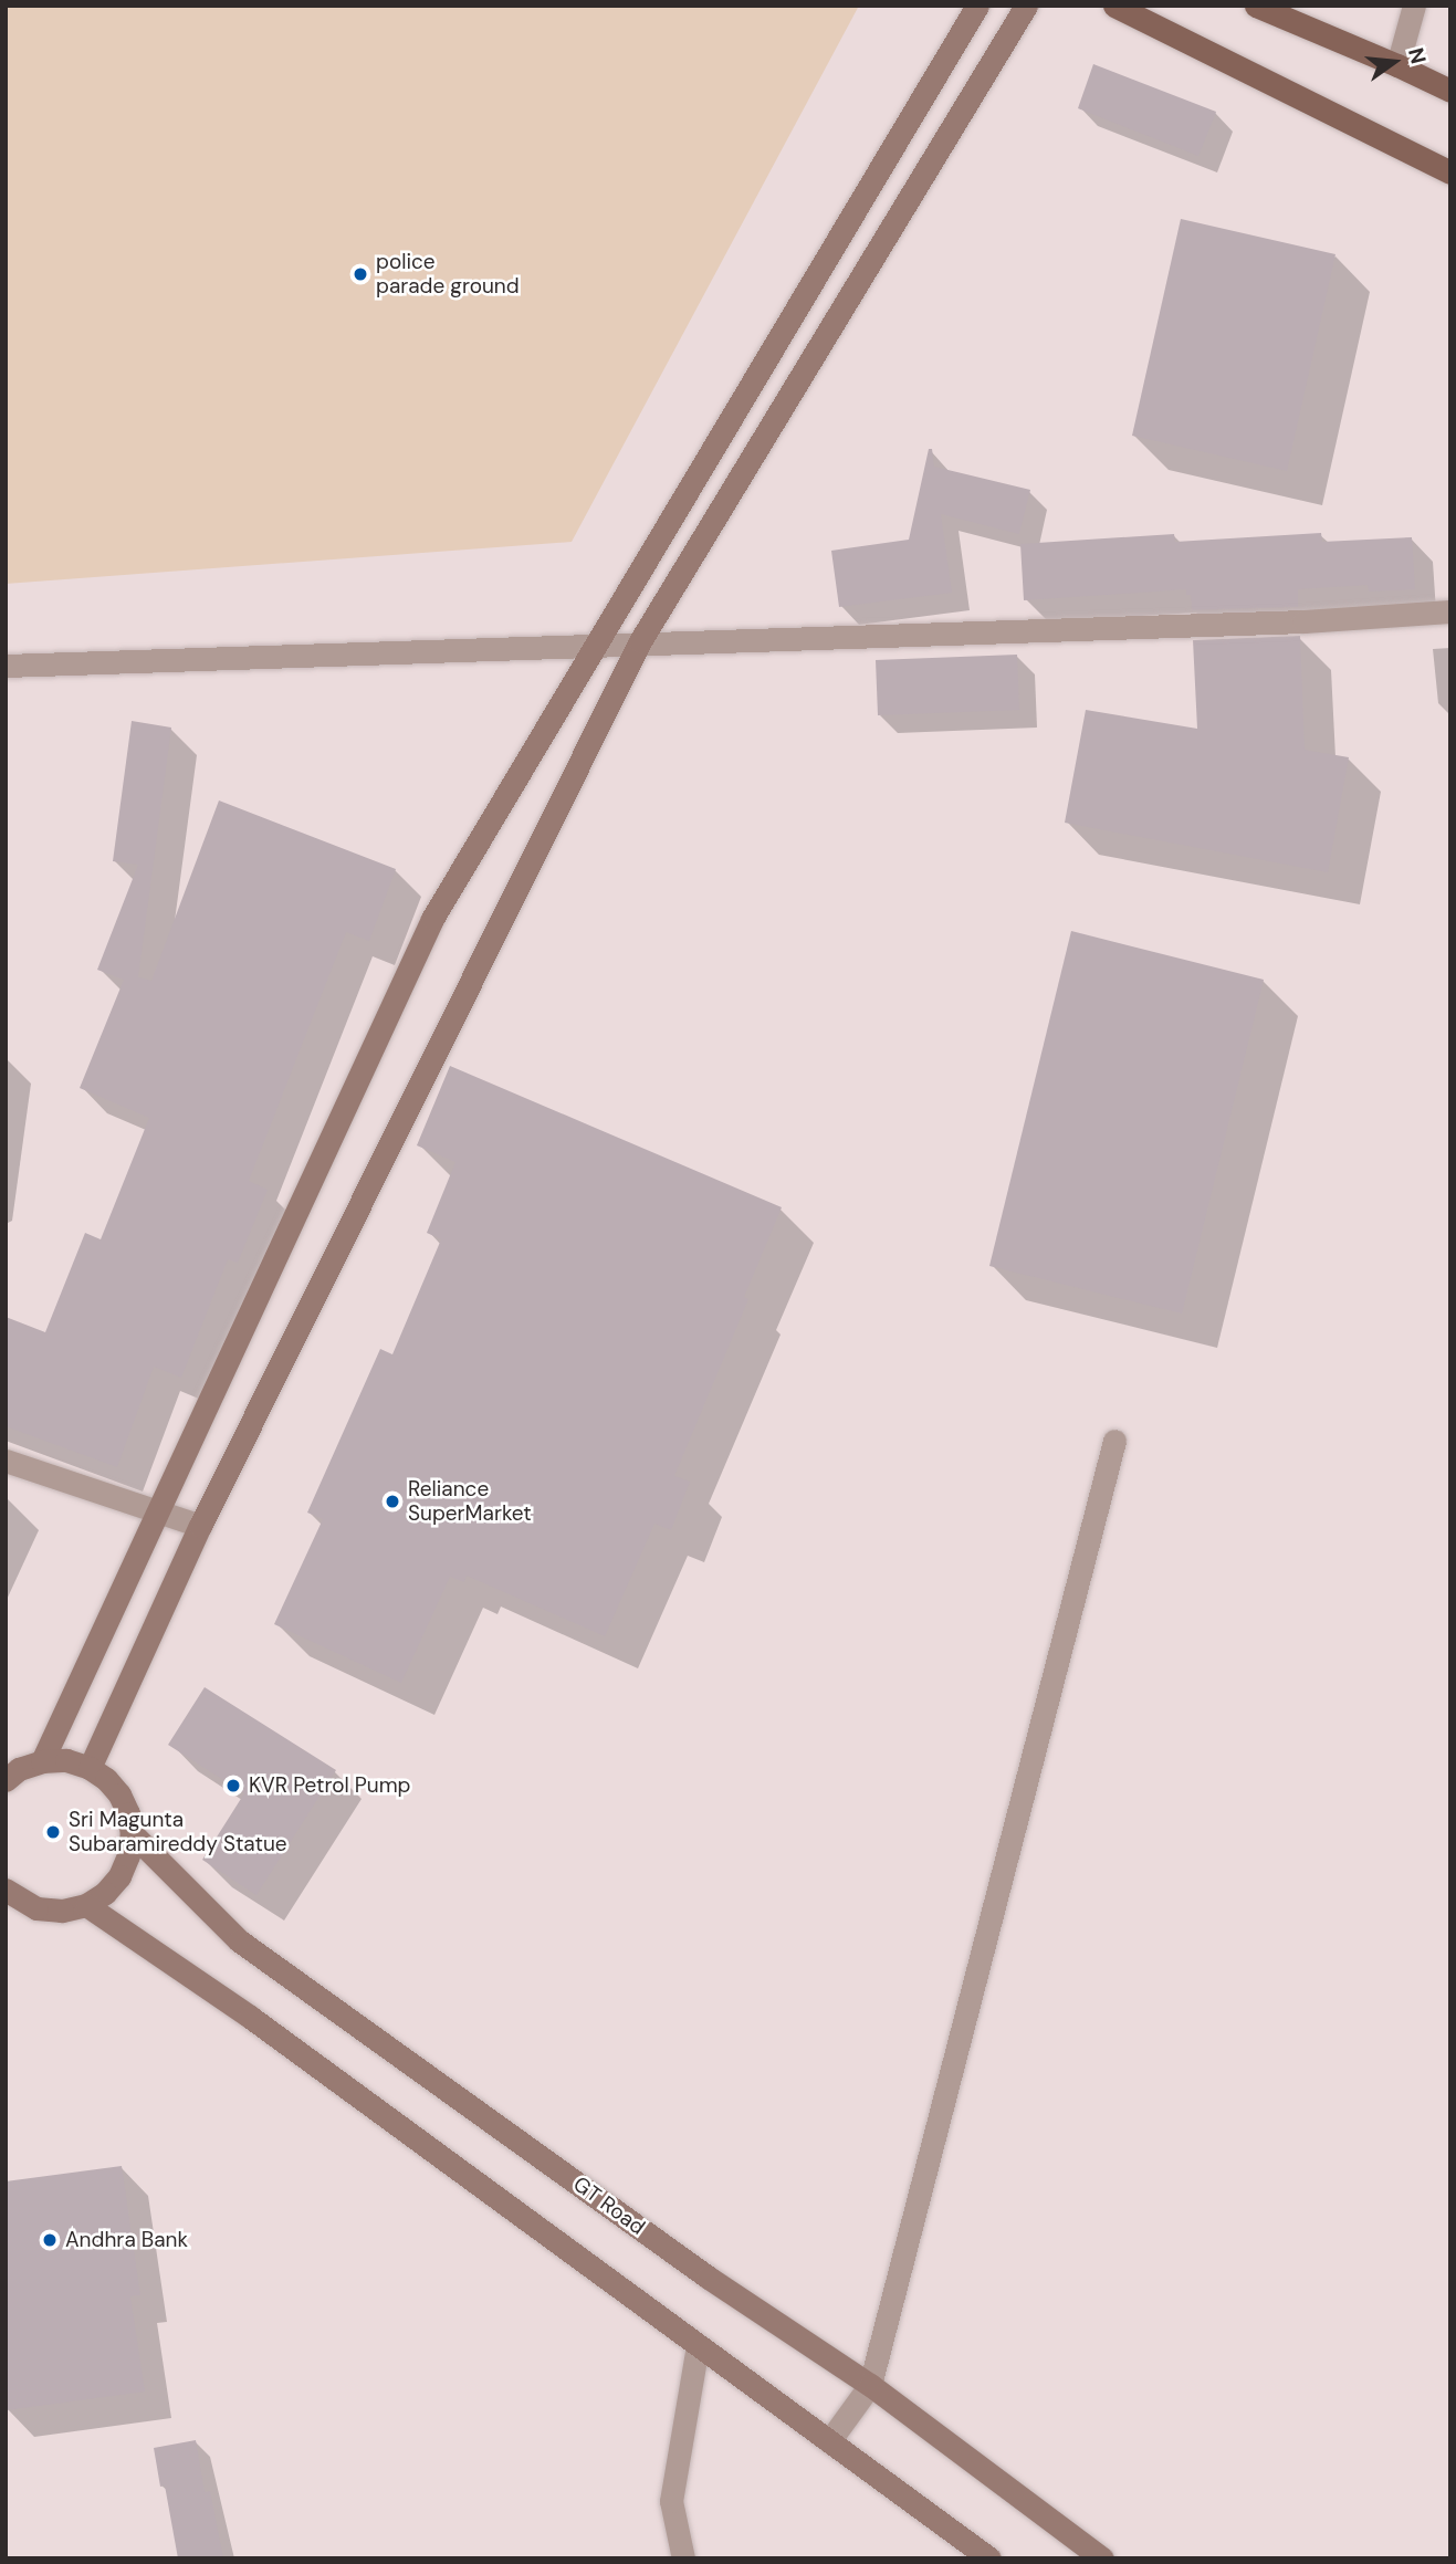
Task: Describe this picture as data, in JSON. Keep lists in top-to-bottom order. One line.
{"streets":{"main road":["GT Road"]},"places":["police parade ground","Reliance SuperMarket","KVR Petrol Pump","Sri Magunta Subaramireddy Statue","Andhra Bank"],"north":"right"}
